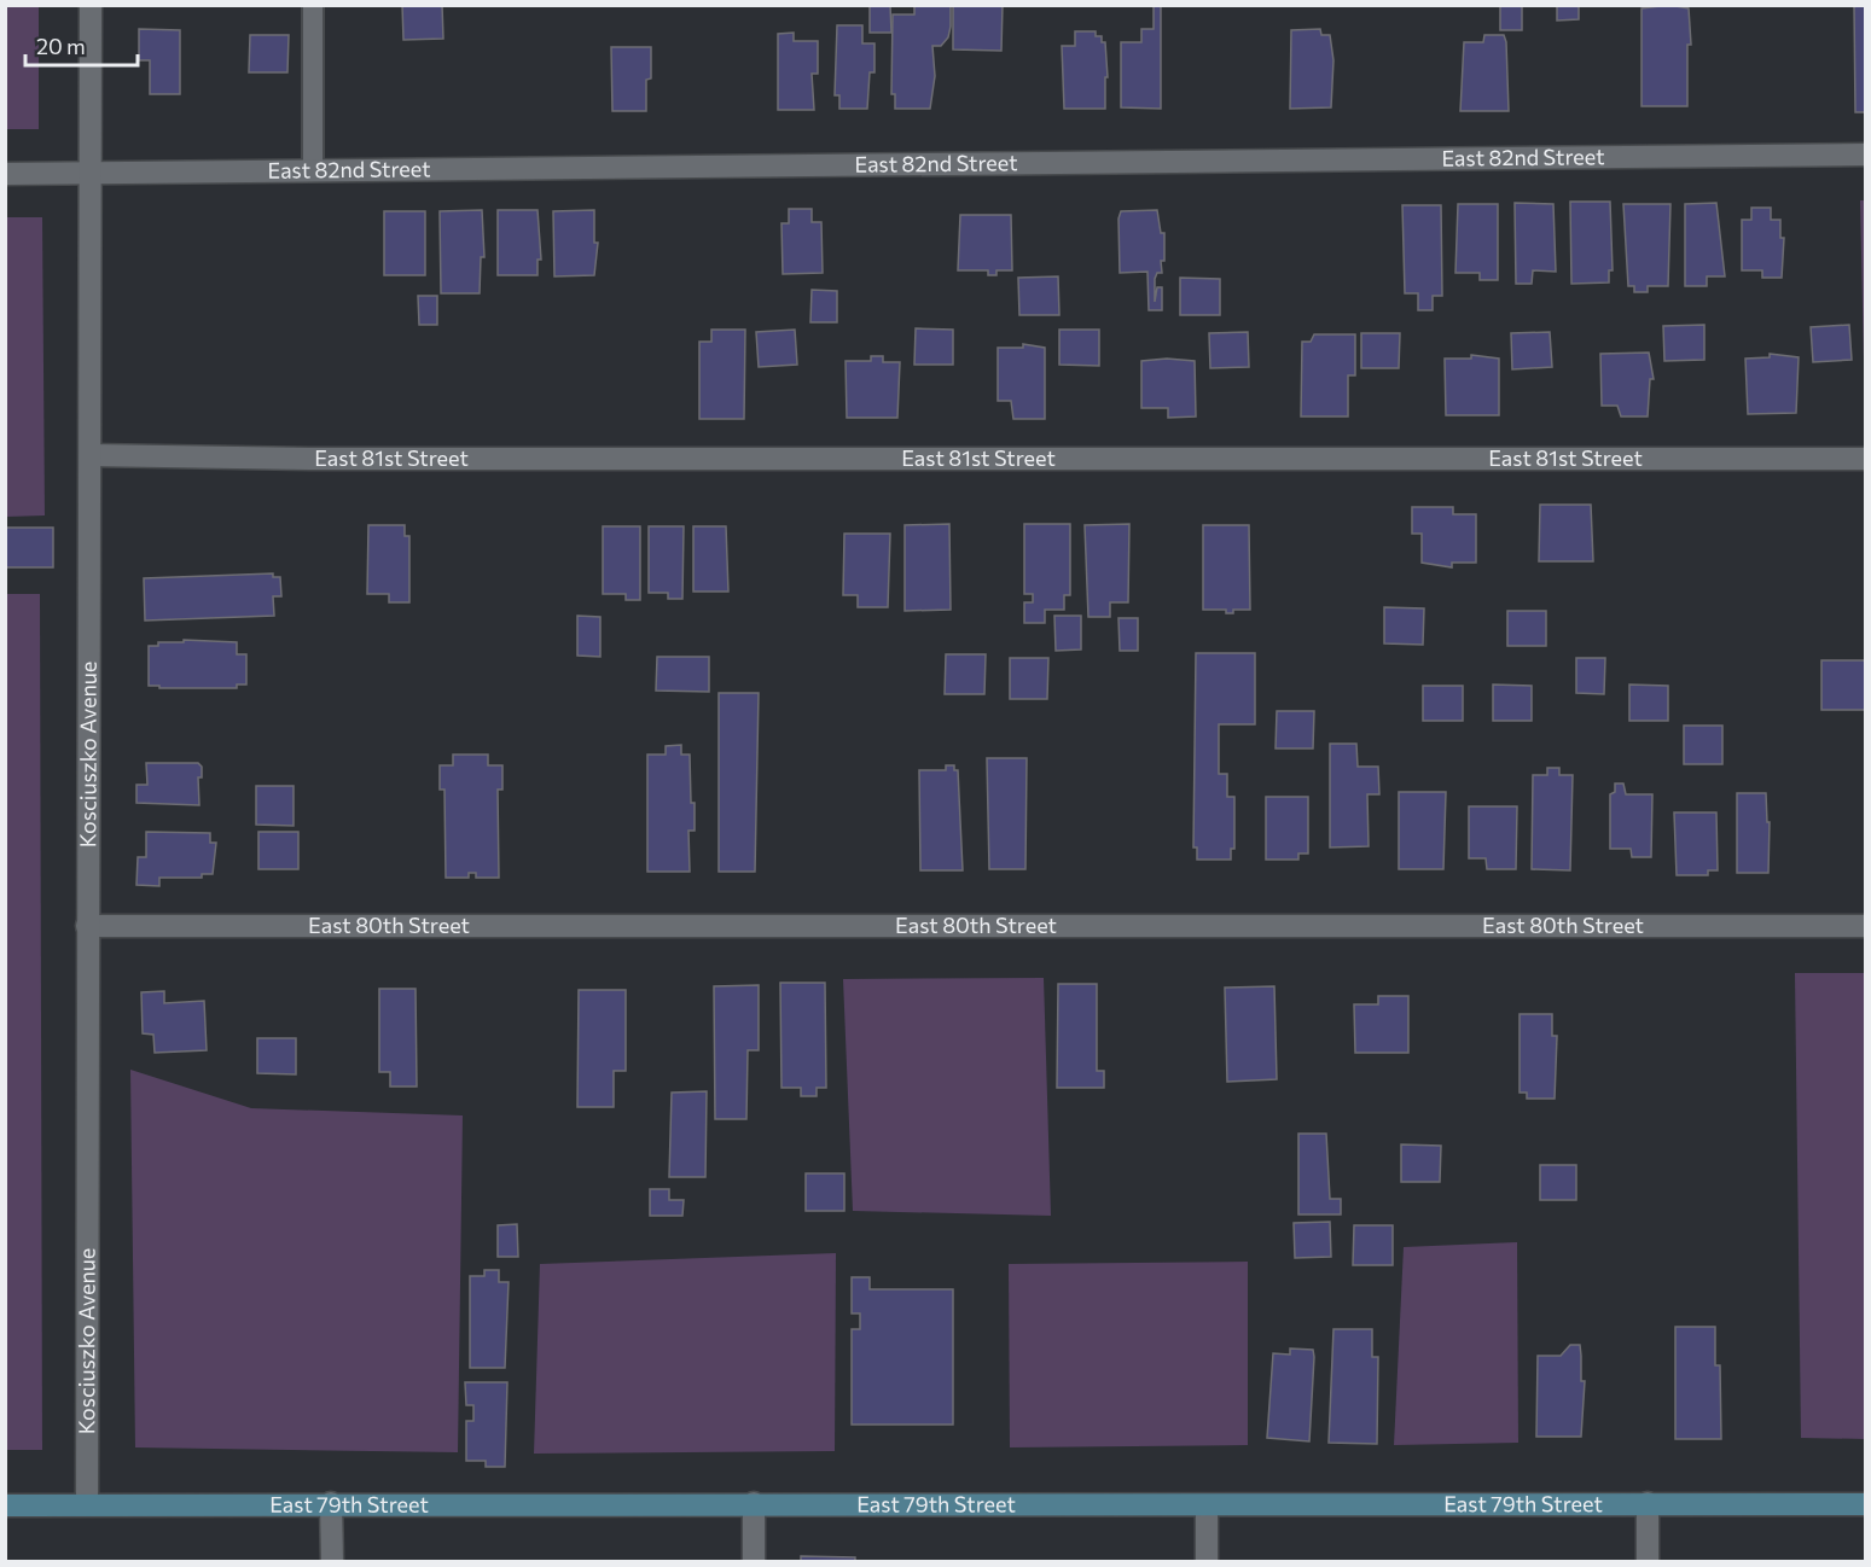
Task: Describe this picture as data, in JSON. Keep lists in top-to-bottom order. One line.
{"streets":{"main road":["East 79th Street"],"street":["East 82nd Street","East 81st Street","Kosciuszko Avenue","East 80th Street"]},"crossings":[["East 82nd Street","Kosciuszko Avenue"],["East 81st Street","Kosciuszko Avenue"],["Kosciuszko Avenue","East 80th Street"],["Kosciuszko Avenue","East 79th Street"]],"scale_bar":"20 m"}
